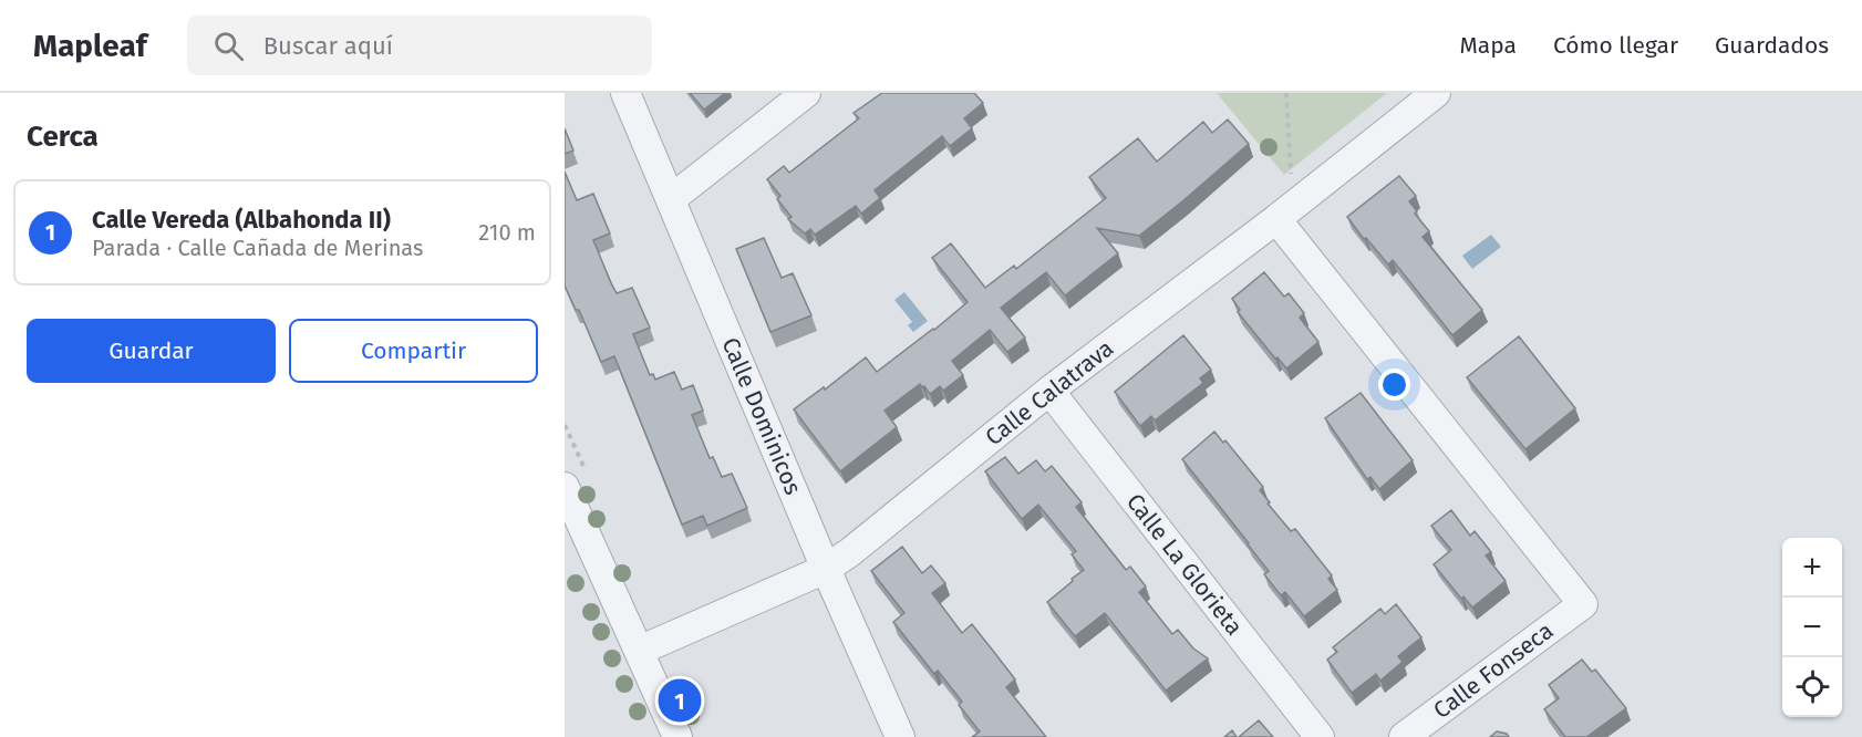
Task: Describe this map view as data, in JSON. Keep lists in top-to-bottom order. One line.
{"streets":{"street":["Calle Calatrava","Calle Dominicos","Calle La Glorieta","Calle Fonseca"]},"crossings":[["Calle Calatrava","Calle Dominicos"],["Calle Calatrava","Calle La Glorieta"],["Calle Calatrava","Calle Fonseca"]],"page":{"header":"Mapleaf","search":"Buscar aquí","nav":["Mapa","Cómo llegar","Guardados"],"heading":"Cerca","list":[{"mark":"1","name":"Calle Vereda (Albahonda II)","note":"Parada · Calle Cañada de Merinas","value":"210 m"}],"buttons":["Guardar","Compartir"],"map_buttons":["+","−"],"pins":"1"}}
